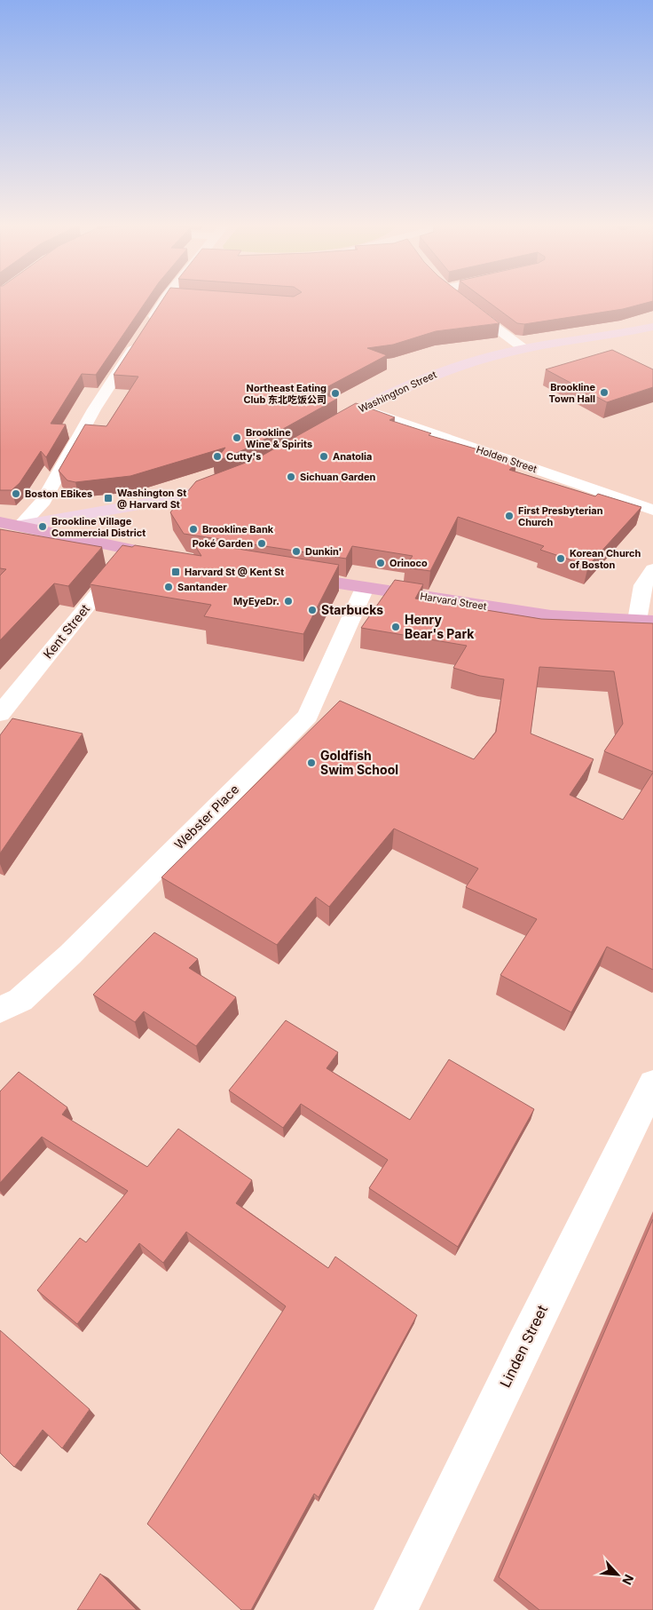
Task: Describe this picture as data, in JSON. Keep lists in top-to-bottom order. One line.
{"streets":{"main road":["Washington Street","Harvard Street"],"street":["Holden Street","Kent Street","Webster Place","Linden Street"]},"crossings":[["Washington Street","Holden Street"],["Harvard Street","Webster Place"]],"places":{"other":["Brookline Town Hall","Northeast Eating Club 东北吃饭公司","Brookline Wine & Spirits","Cutty's","Anatolia","Sichuan Garden","Boston EBikes","First Presbyterian Church","Brookline Village Commercial District","Brookline Bank","Poké Garden","Dunkin'","Korean Church of Boston","Orinoco","Santander","MyEyeDr.","Starbucks","Henry Bear's Park","Goldfish Swim School"],"transit":["Washington St @ Harvard St","Harvard St @ Kent St"]},"north":"bottom right"}
